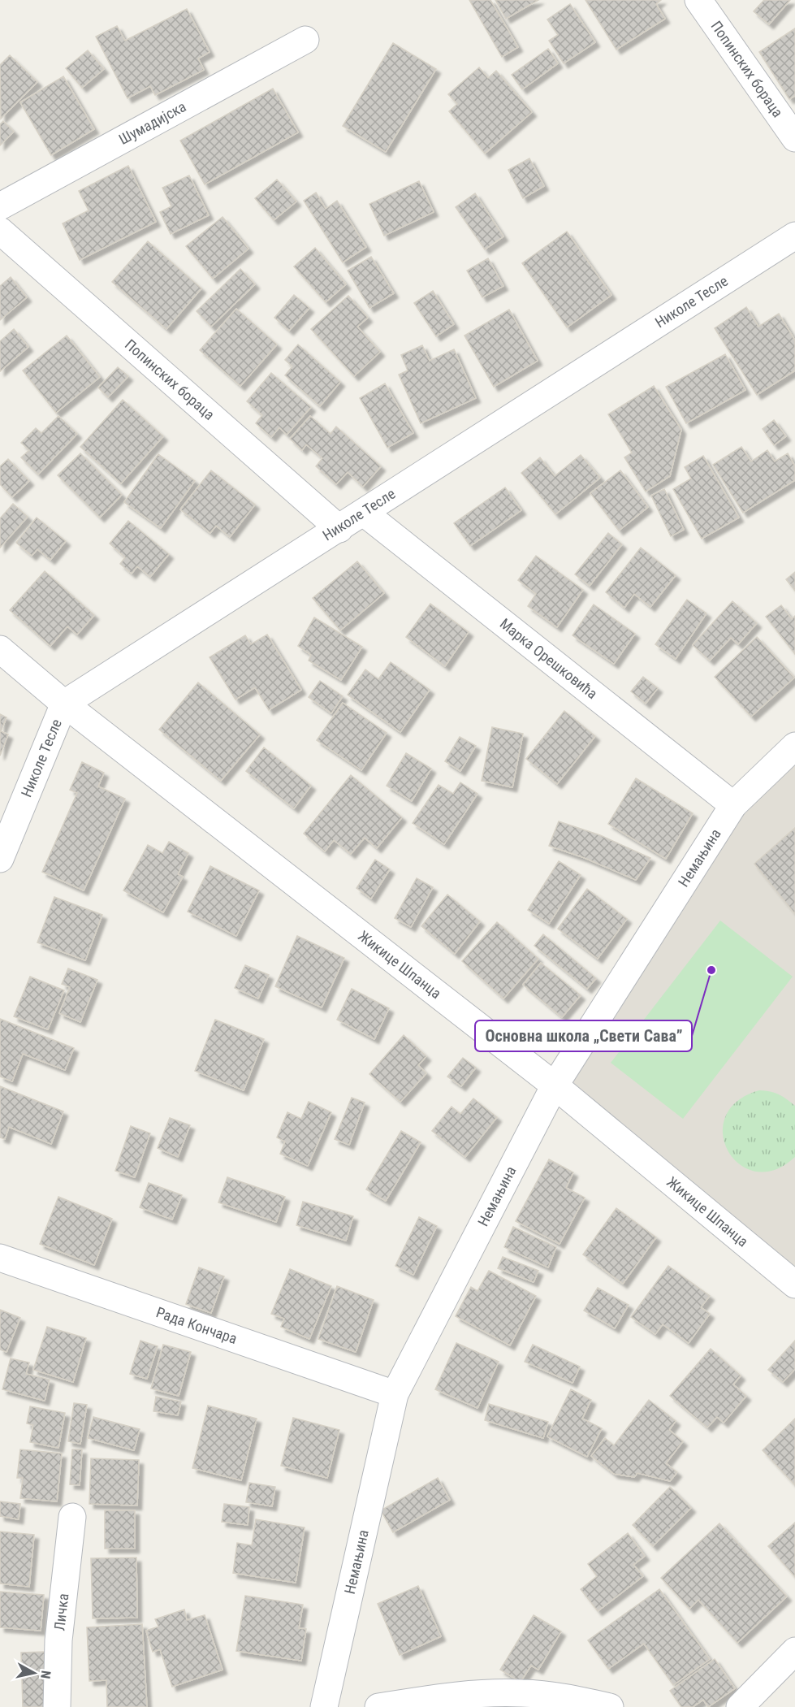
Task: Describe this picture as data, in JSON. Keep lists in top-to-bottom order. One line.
{"streets":{"street":["Попинских бораца","Шумадијска","Николе Тесле","Марка Орешковића","Немањина","Жикице Шпанца","Рада Кончара","Личка"]},"crossings":[["Попинских бораца","Николе Тесле"],["Николе Тесле","Марка Орешковића"],["Николе Тесле","Жикице Шпанца"],["Марка Орешковића","Немањина"],["Немањина","Жикице Шпанца"],["Немањина","Рада Кончара"]],"places":["Основна школа „Свети Сава”"],"north":"right"}
